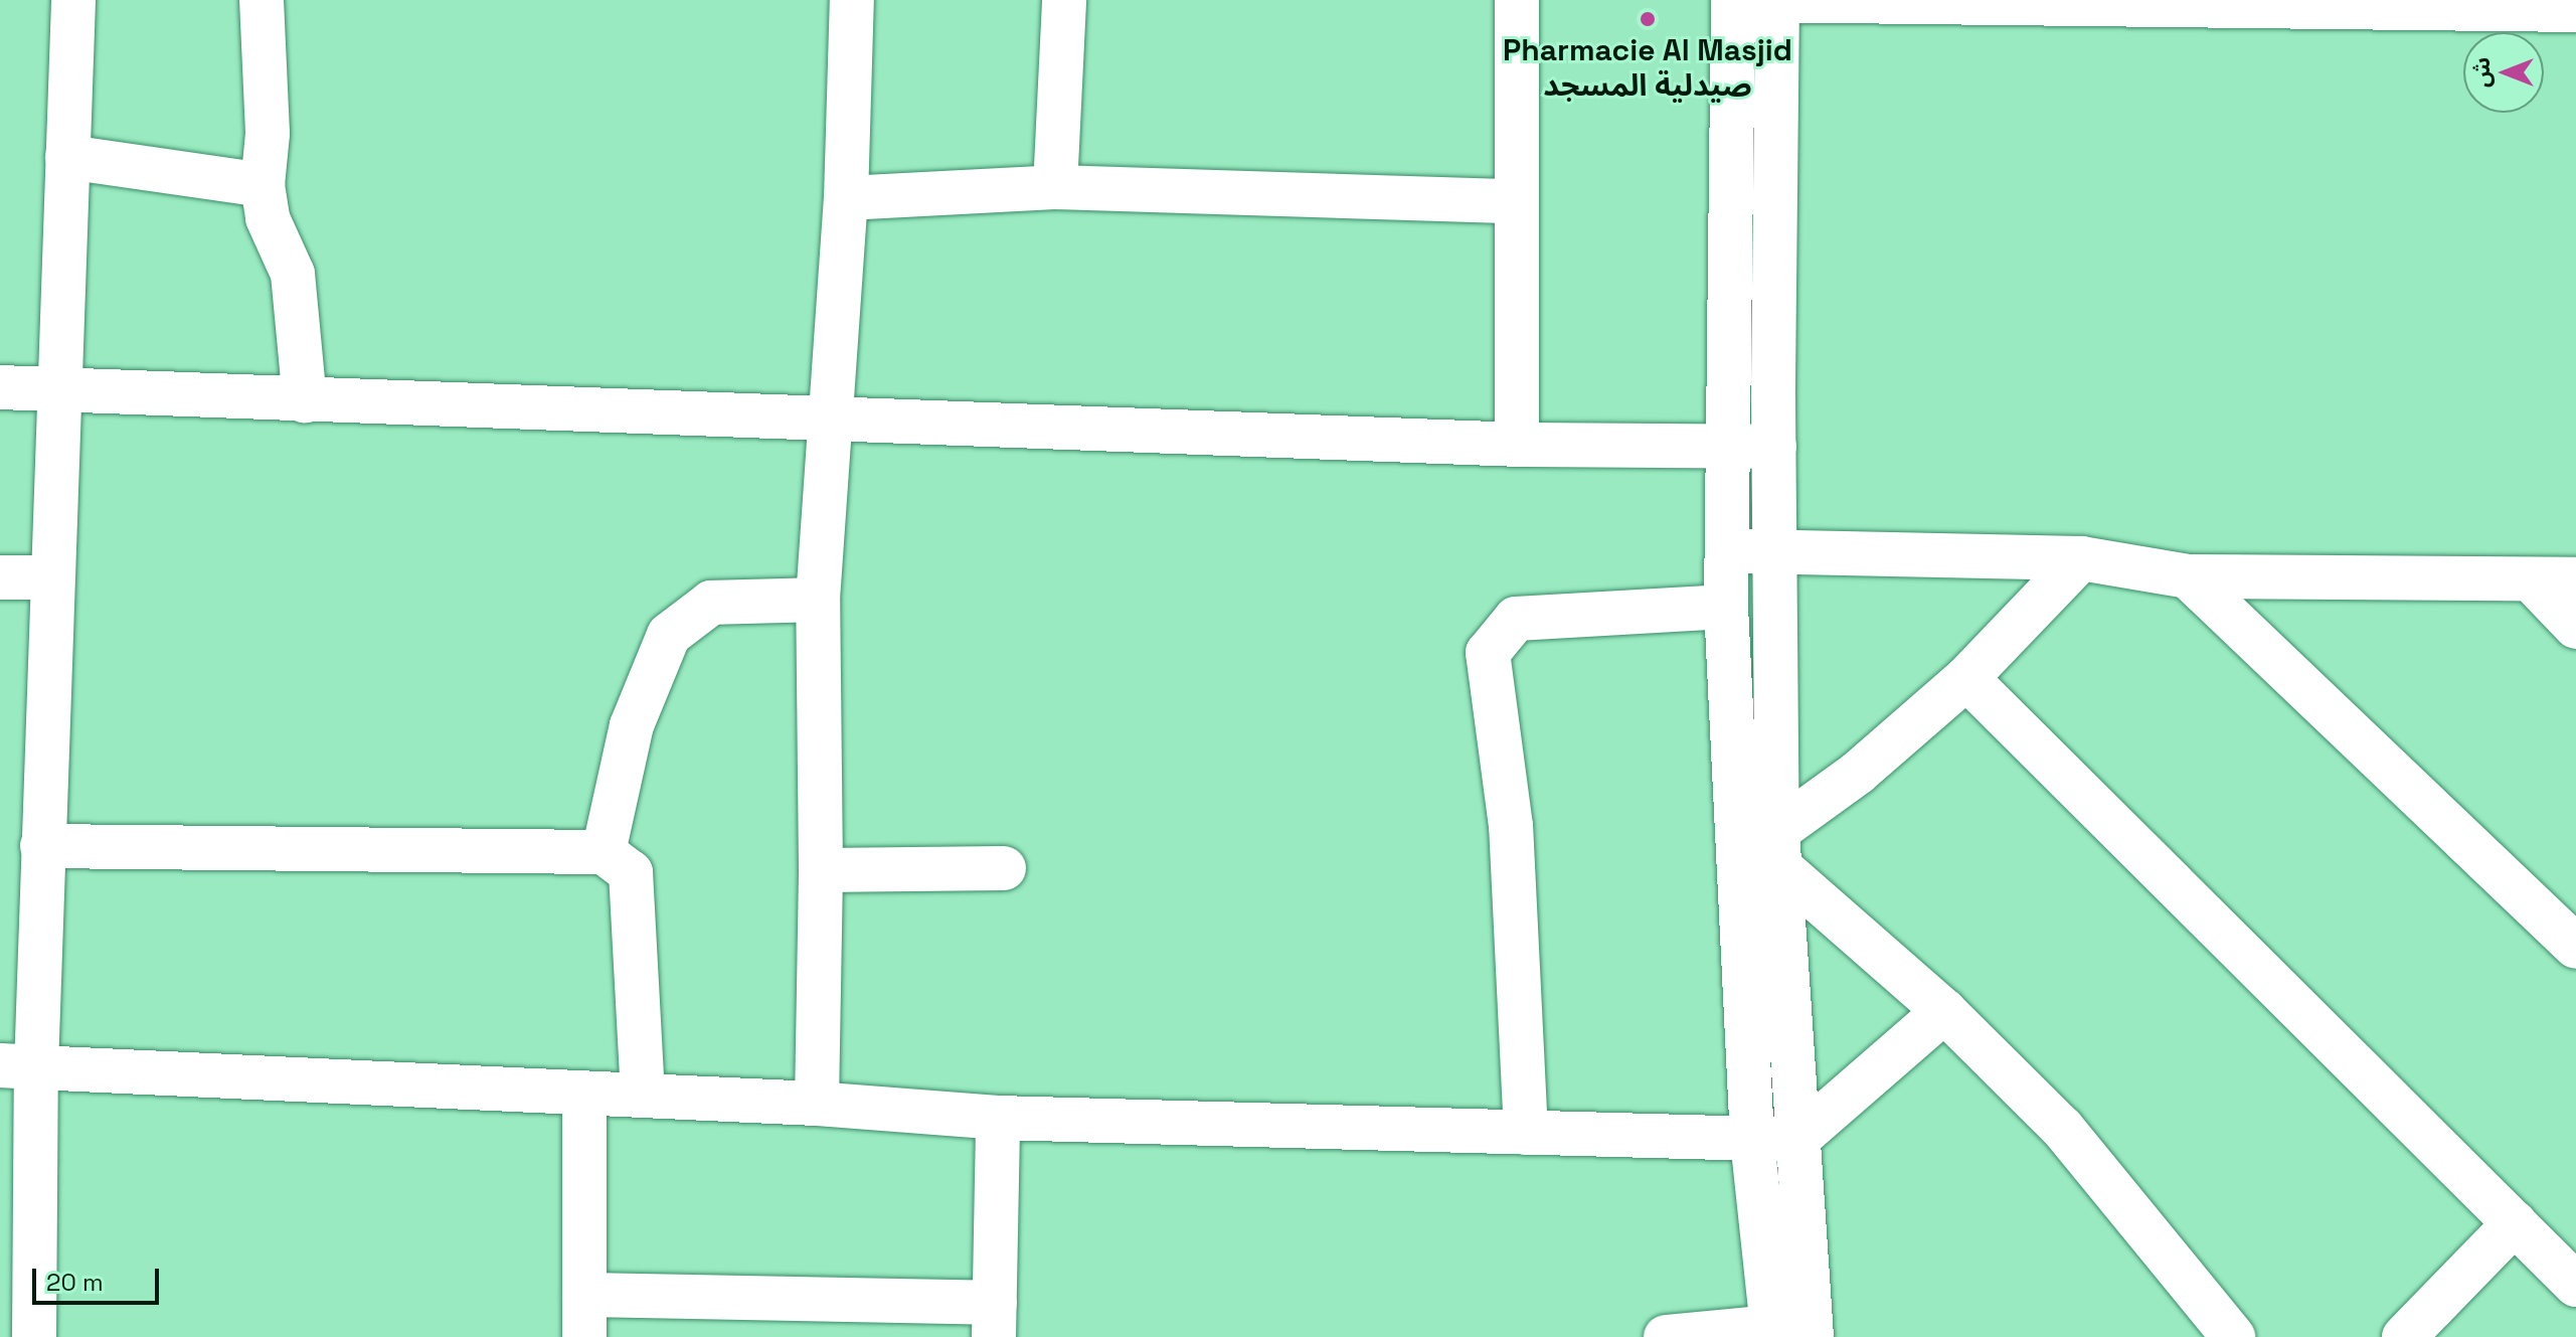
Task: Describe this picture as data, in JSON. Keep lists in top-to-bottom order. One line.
{"places":["Pharmacie Al Masjid صيدلية المسجد"],"scale_bar":"20 m","north":"left"}
